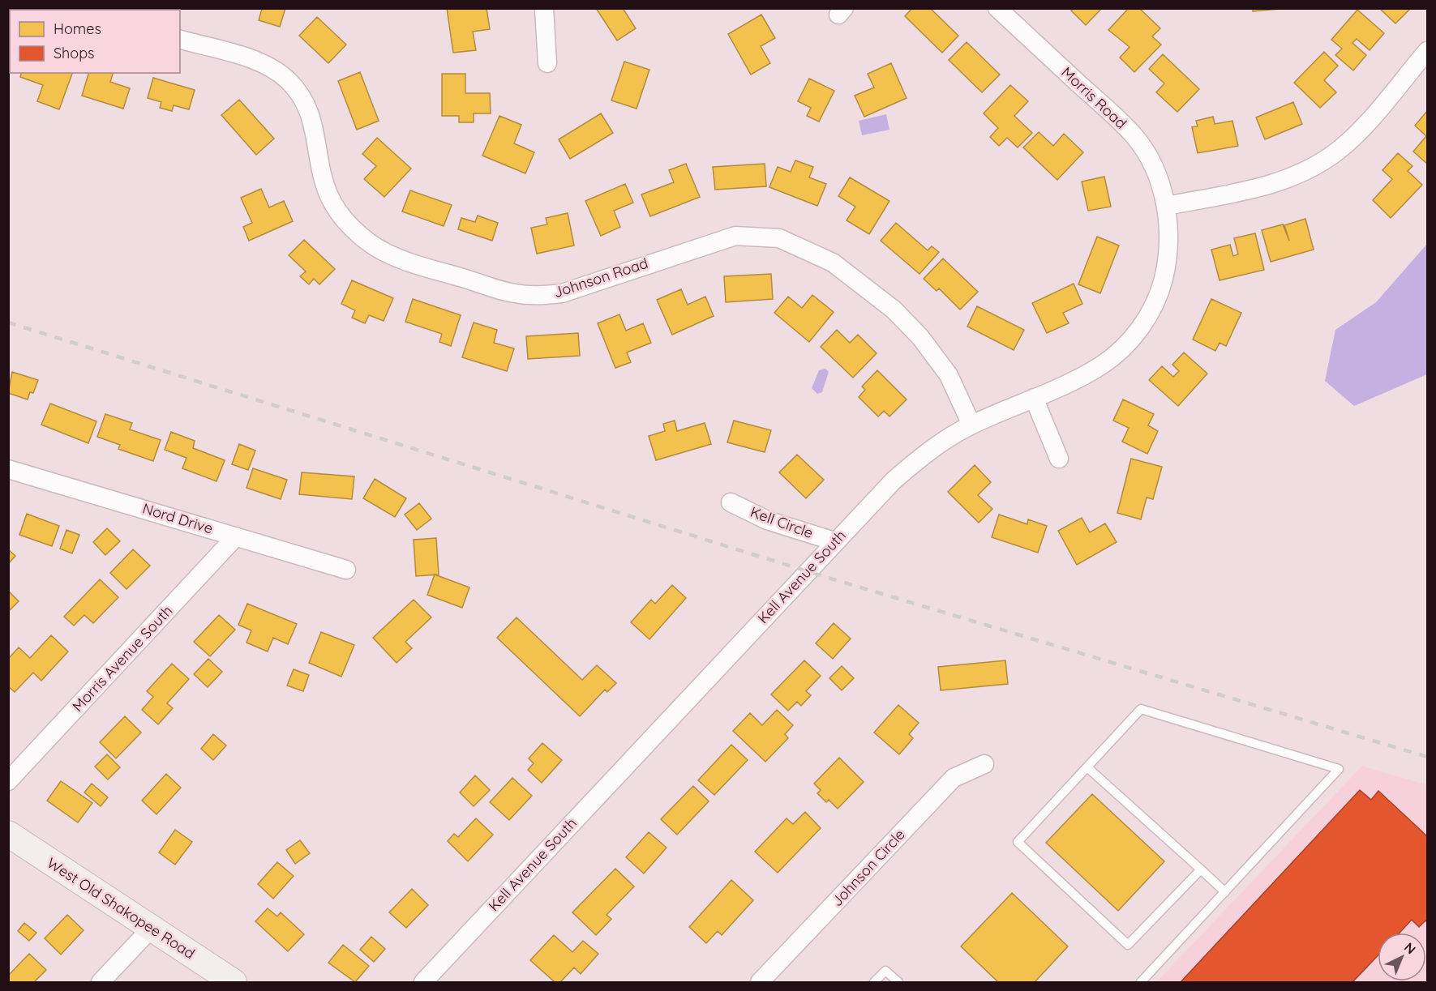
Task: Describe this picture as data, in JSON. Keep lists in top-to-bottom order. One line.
{"streets":{"main road":["West Old Shakopee Road"],"street":["Morris Road","Johnson Road","Nord Drive","Kell Circle","Kell Avenue South","Morris Avenue South","Johnson Circle"]},"crossings":[["Morris Road","Kell Avenue South"],["Johnson Road","Kell Avenue South"],["Nord Drive","Morris Avenue South"],["Kell Circle","Kell Avenue South"]],"legend":["Homes","Shops"],"north":"top right"}
